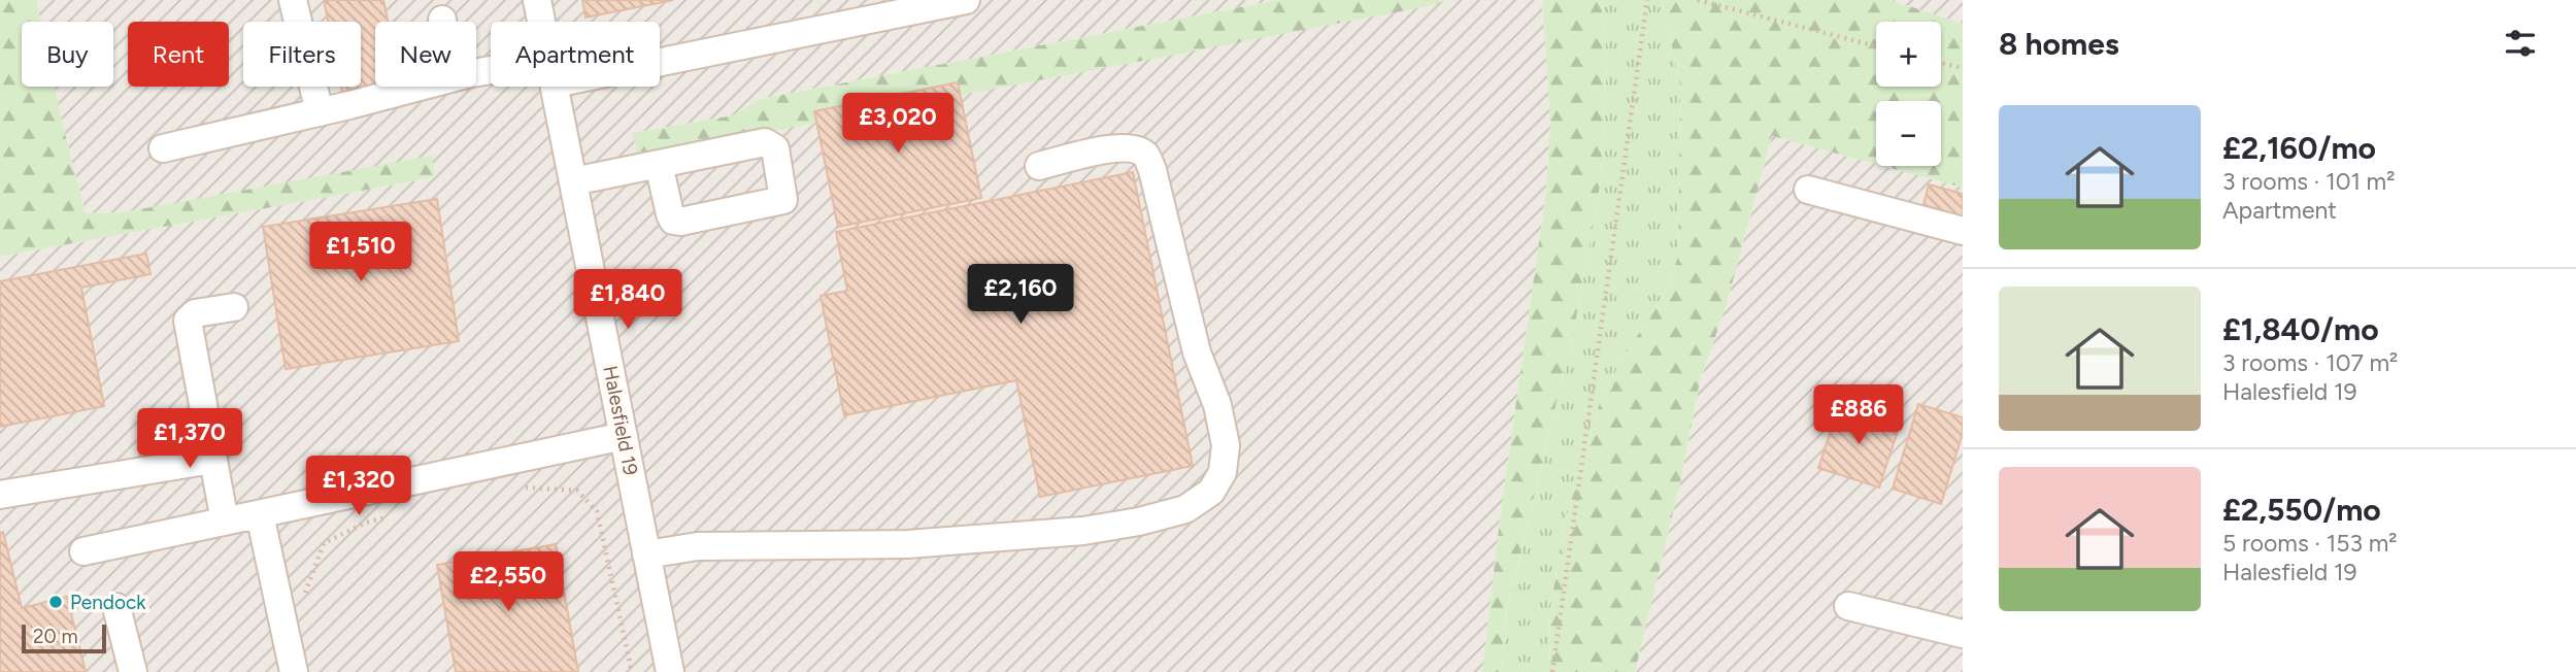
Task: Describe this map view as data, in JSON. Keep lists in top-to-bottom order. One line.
{"streets":{"street":["Halesfield 19"]},"places":["Pendock"],"scale_bar":"20 m","page":{"heading":"8 homes","map_buttons":["+","−"],"chip":["Buy","Rent","Filters","New","Apartment"],"list":[{"name":"£2,160/mo","note":"3 rooms · 101 m² · Apartment"},{"name":"£1,840/mo","note":"3 rooms · 107 m² · Halesfield 19"},{"name":"£2,550/mo","note":"5 rooms · 153 m² · Halesfield 19"}],"price":["£3,020","£1,510","£2,160","£1,840","£886","£1,370","£1,320","£2,550"],"scale":"20 m"}}
